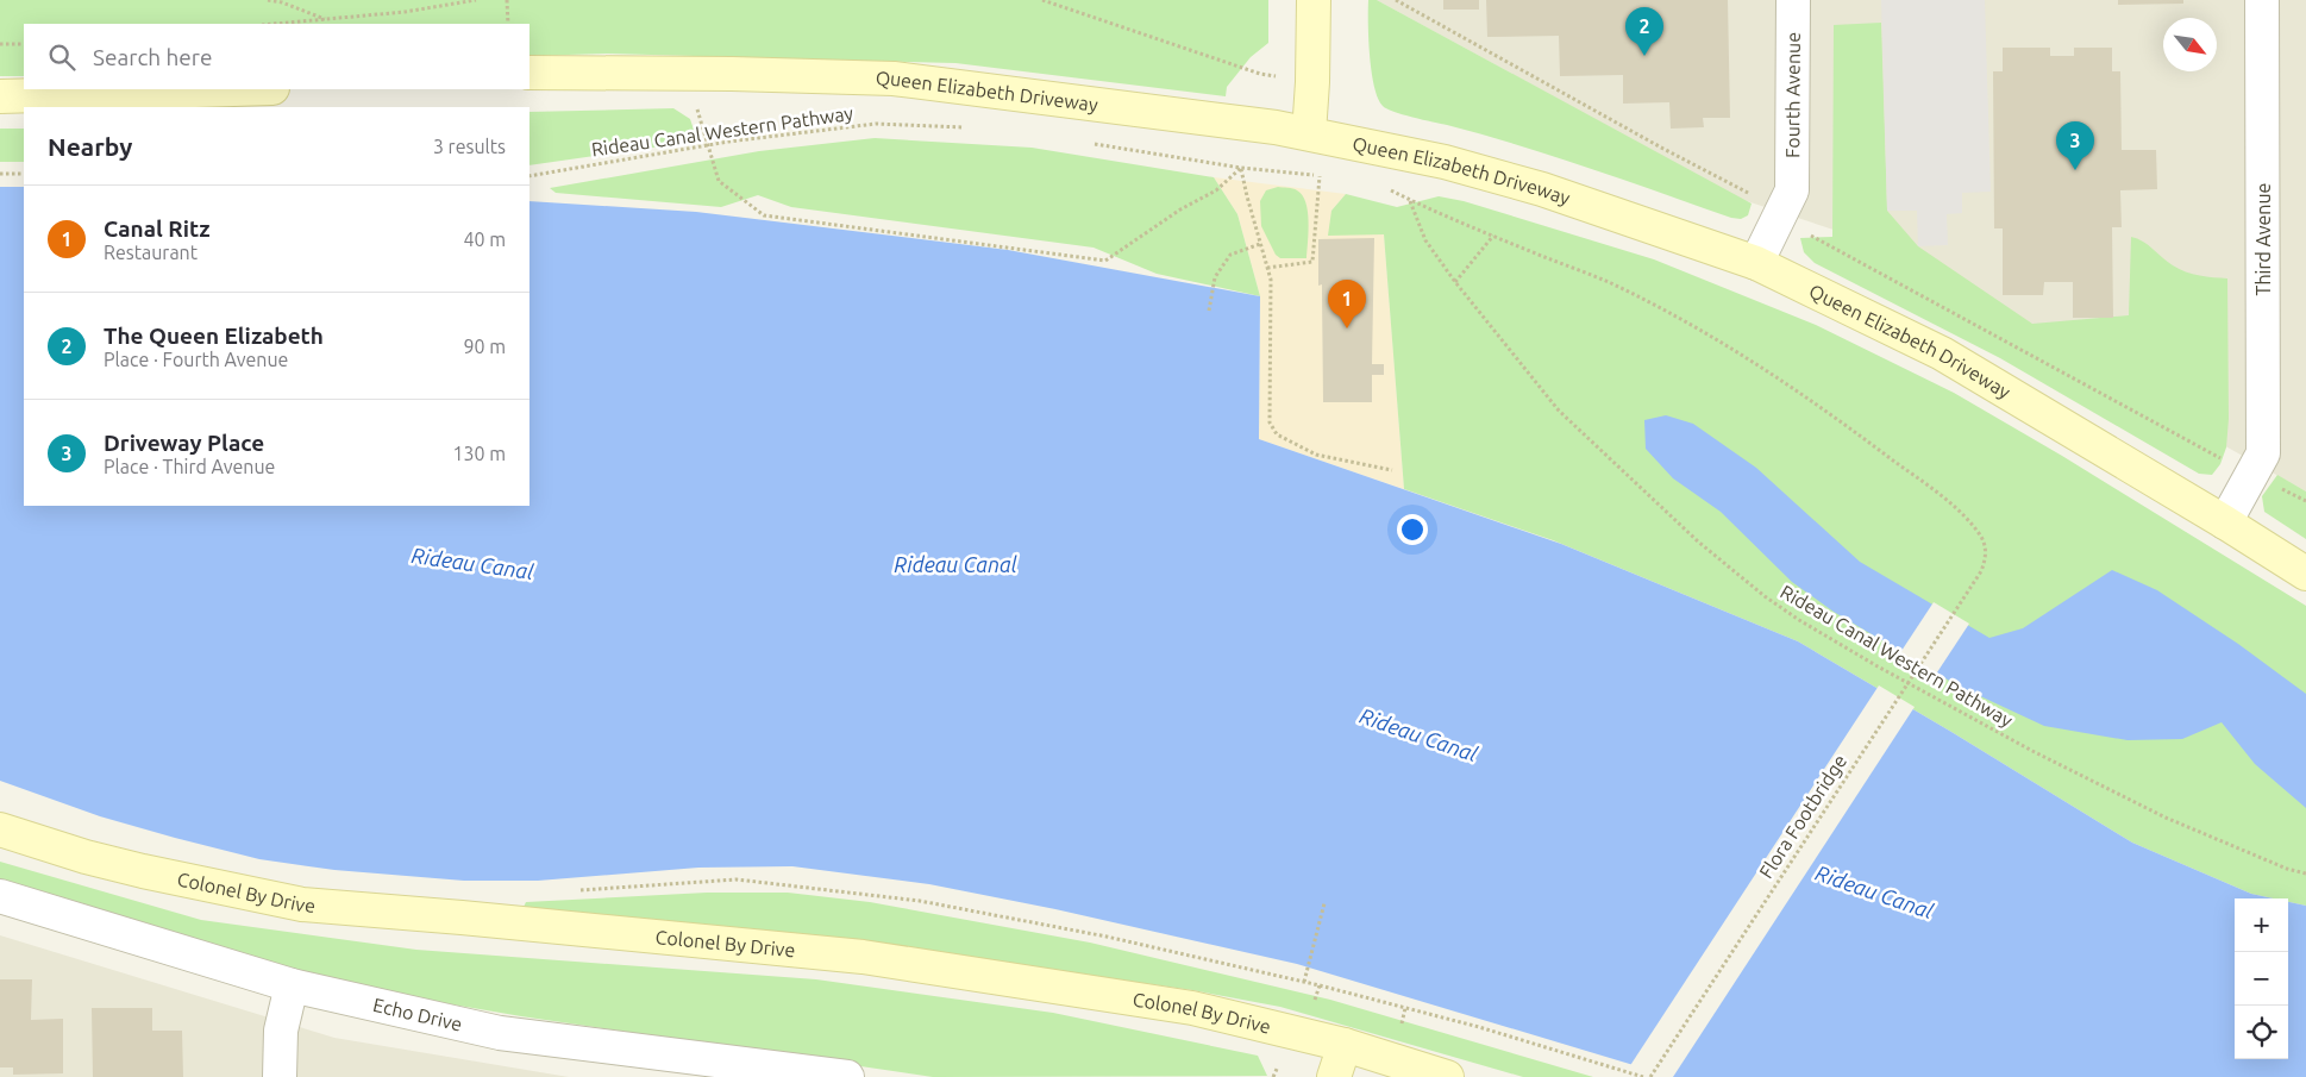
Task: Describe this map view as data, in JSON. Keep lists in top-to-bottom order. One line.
{"streets":{"main road":["Queen Elizabeth Driveway","Colonel By Drive"],"street":["Fourth Avenue","Third Avenue","Echo Drive"],"path":["Rideau Canal Western Pathway","Flora Footbridge"]},"crossings":[["Queen Elizabeth Driveway","Fourth Avenue"],["Queen Elizabeth Driveway","Third Avenue"],["Rideau Canal Western Pathway","Flora Footbridge"]],"water":["Rideau Canal"],"north":"bottom right","page":{"pins":["2","3","1"],"search":"Search here","heading":["Nearby","3 results"],"list":[{"mark":"1","name":"Canal Ritz","note":"Restaurant","value":"40 m"},{"mark":"2","name":"The Queen Elizabeth","note":"Place · Fourth Avenue","value":"90 m"},{"mark":"3","name":"Driveway Place","note":"Place · Third Avenue","value":"130 m"}],"map_buttons":["+","−"]}}
